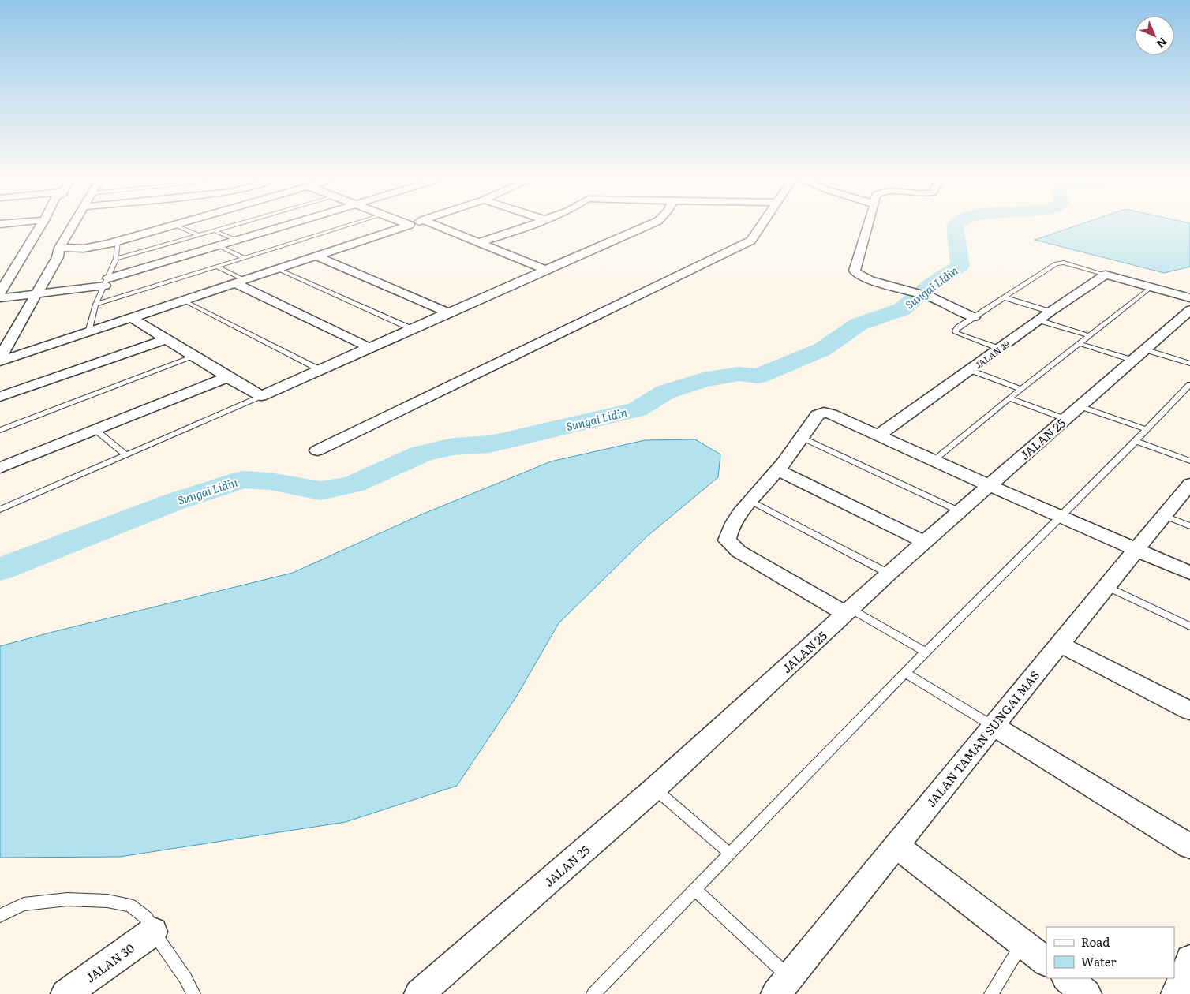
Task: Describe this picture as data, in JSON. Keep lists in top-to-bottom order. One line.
{"streets":{"street":["JALAN 29","JALAN 25","JALAN TAMAN SUNGAI MAS","JALAN 30"]},"water":["Sungai Lidin"],"legend":["Road","Water"],"north":"bottom right"}
